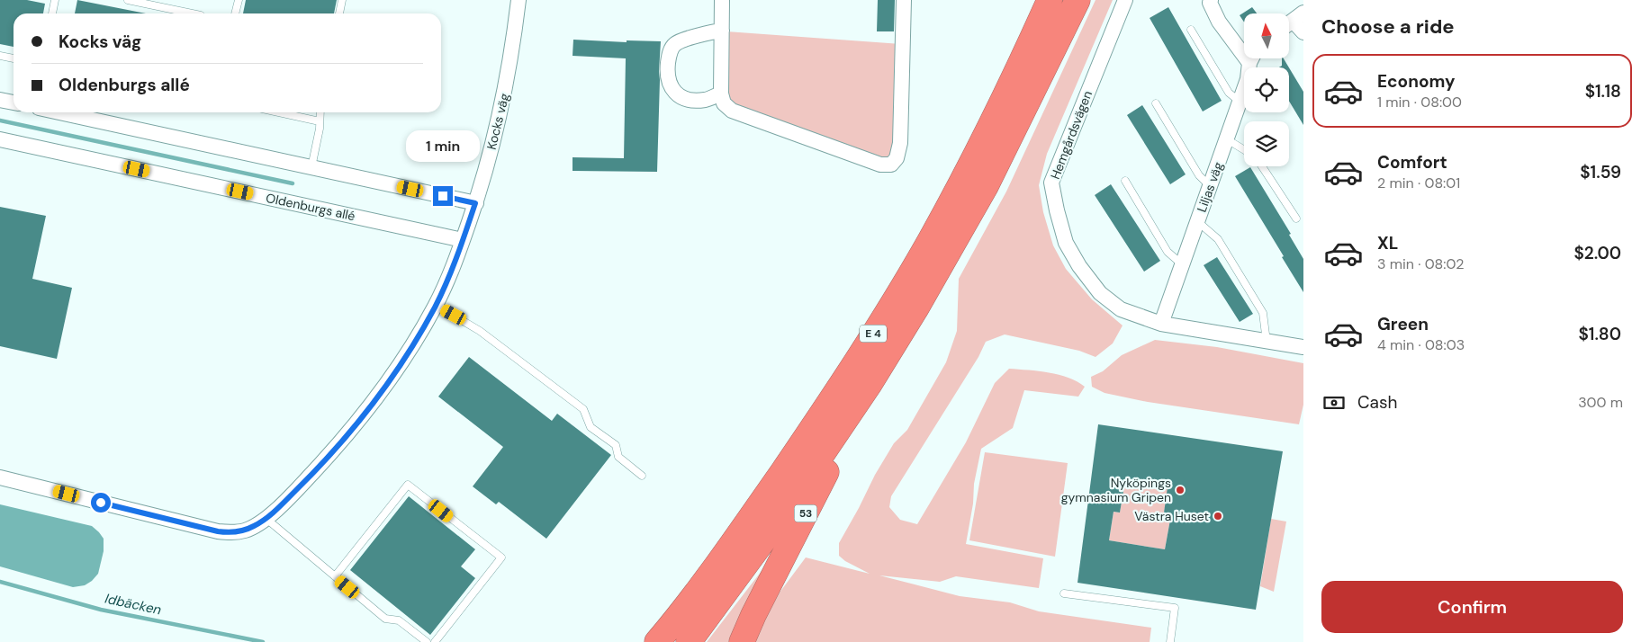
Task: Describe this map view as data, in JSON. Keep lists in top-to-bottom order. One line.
{"streets":{"highway":["E 4","53"],"street":["Kocks väg","Hemgårdsvägen","Liljas väg","Oldenburgs allé"]},"crossings":[["Kocks väg","Oldenburgs allé"],["Hemgårdsvägen","Liljas väg"],["E 4","53"]],"water":["Idbäcken"],"places":["Nyköpings gymnasium Gripen","Västra Huset"],"north":"top","page":{"heading":"Choose a ride","banner":["Kocks väg","Oldenburgs allé"],"list":[{"name":"Economy","note":"1 min · 08:00","value":"$1.18"},{"name":"Comfort","note":"2 min · 08:01","value":"$1.59"},{"name":"XL","note":"3 min · 08:02","value":"$2.00"},{"name":"Green","note":"4 min · 08:03","value":"$1.80"}],"bubble":"1 min","pay":["Cash","300 m"],"buttons":"Confirm"}}
